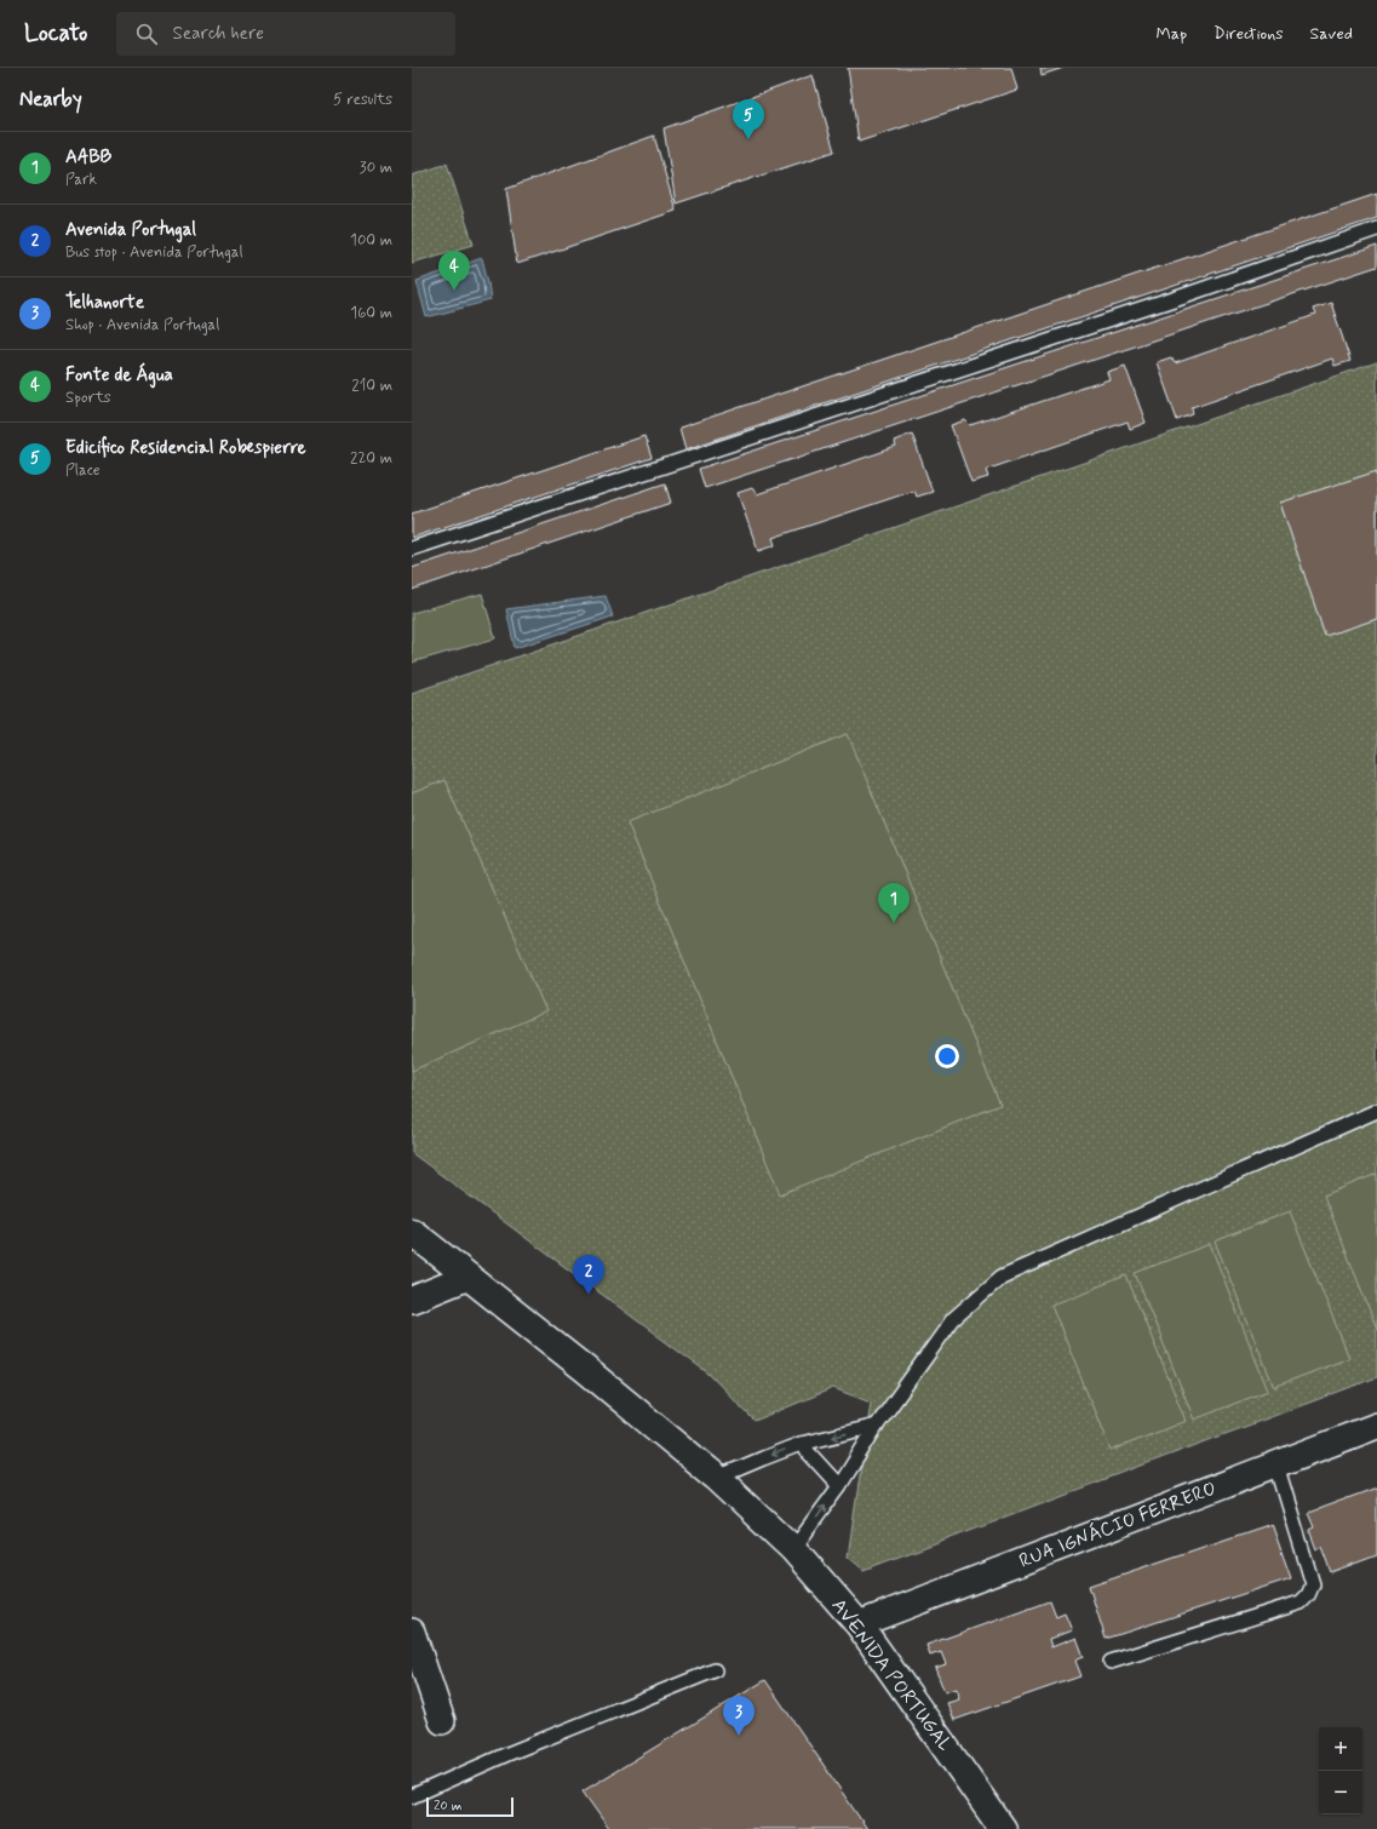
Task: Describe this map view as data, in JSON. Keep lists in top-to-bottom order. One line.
{"streets":{"street":["RUA IGNÁCIO FERRERO","AVENIDA PORTUGAL"]},"crossings":[["RUA IGNÁCIO FERRERO","AVENIDA PORTUGAL"]],"scale_bar":"20 m","page":{"header":"Locato","search":"Search here","nav":["Map","Directions","Saved"],"heading":["Nearby","5 results"],"pins":["5","4","1","2","3"],"list":[{"mark":"1","name":"AABB","note":"Park","value":"30 m"},{"mark":"2","name":"Avenida Portugal","note":"Bus stop · Avenida Portugal","value":"100 m"},{"mark":"3","name":"Telhanorte","note":"Shop · Avenida Portugal","value":"160 m"},{"mark":"4","name":"Fonte de Água","note":"Sports","value":"210 m"},{"mark":"5","name":"Edicifico Residencial Robespierre","note":"Place","value":"220 m"}],"map_buttons":["+","−"],"scale":"20 m"}}
